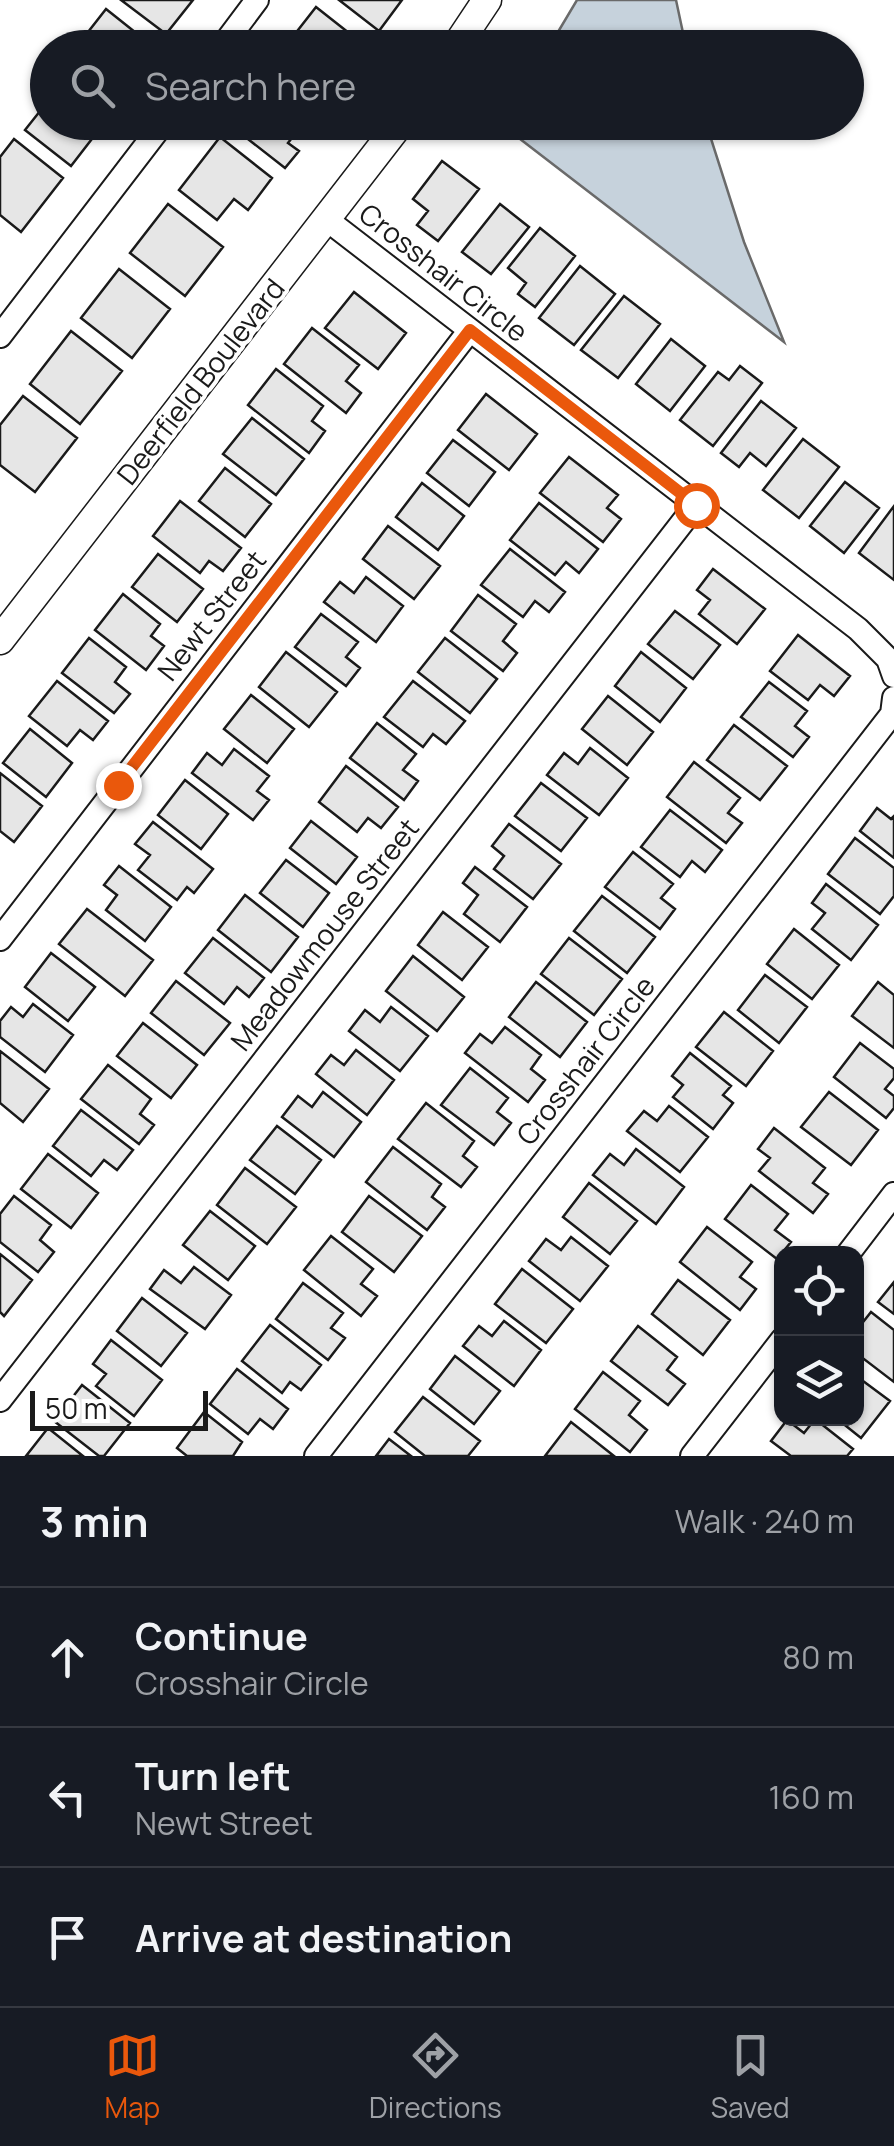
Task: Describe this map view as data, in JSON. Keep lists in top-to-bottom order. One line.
{"streets":{"street":["Crosshair Circle","Deerfield Boulevard","Newt Street","Meadowmouse Street"]},"crossings":[["Crosshair Circle","Deerfield Boulevard"],["Crosshair Circle","Newt Street"],["Crosshair Circle","Meadowmouse Street"]],"scale_bar":"50 m","page":{"search":"Search here","scale":"50 m","heading":["3 min","Walk · 240 m"],"list":[["Continue","Crosshair Circle","80 m"],["Turn left","Newt Street","160 m"],"Arrive at destination"],"nav":["Map","Directions","Saved"]}}
